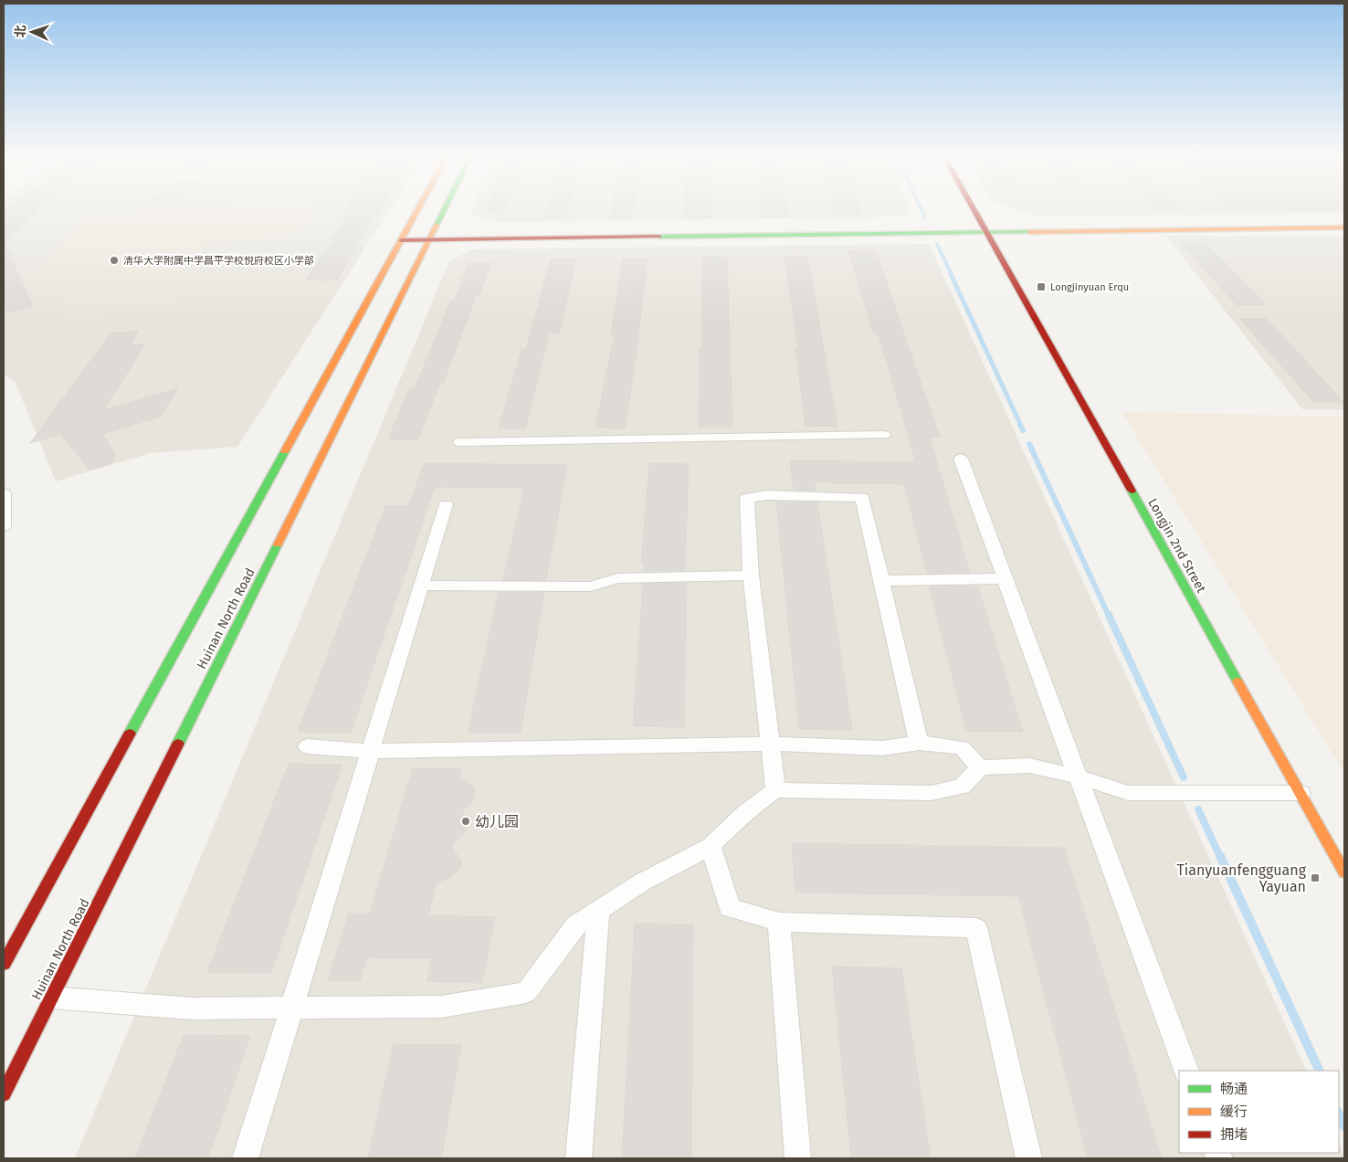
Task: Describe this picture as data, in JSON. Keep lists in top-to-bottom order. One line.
{"streets":{"street":["Longjin 2nd Street","Huinan North Road"]},"places":{"other":["清华大学附属中学昌平学校悦府校区小学部","幼儿园"],"transit":["Longjinyuan Erqu","Tianyuanfengguang Yayuan"]},"legend":["畅通","缓行","拥堵"],"north":"left"}
